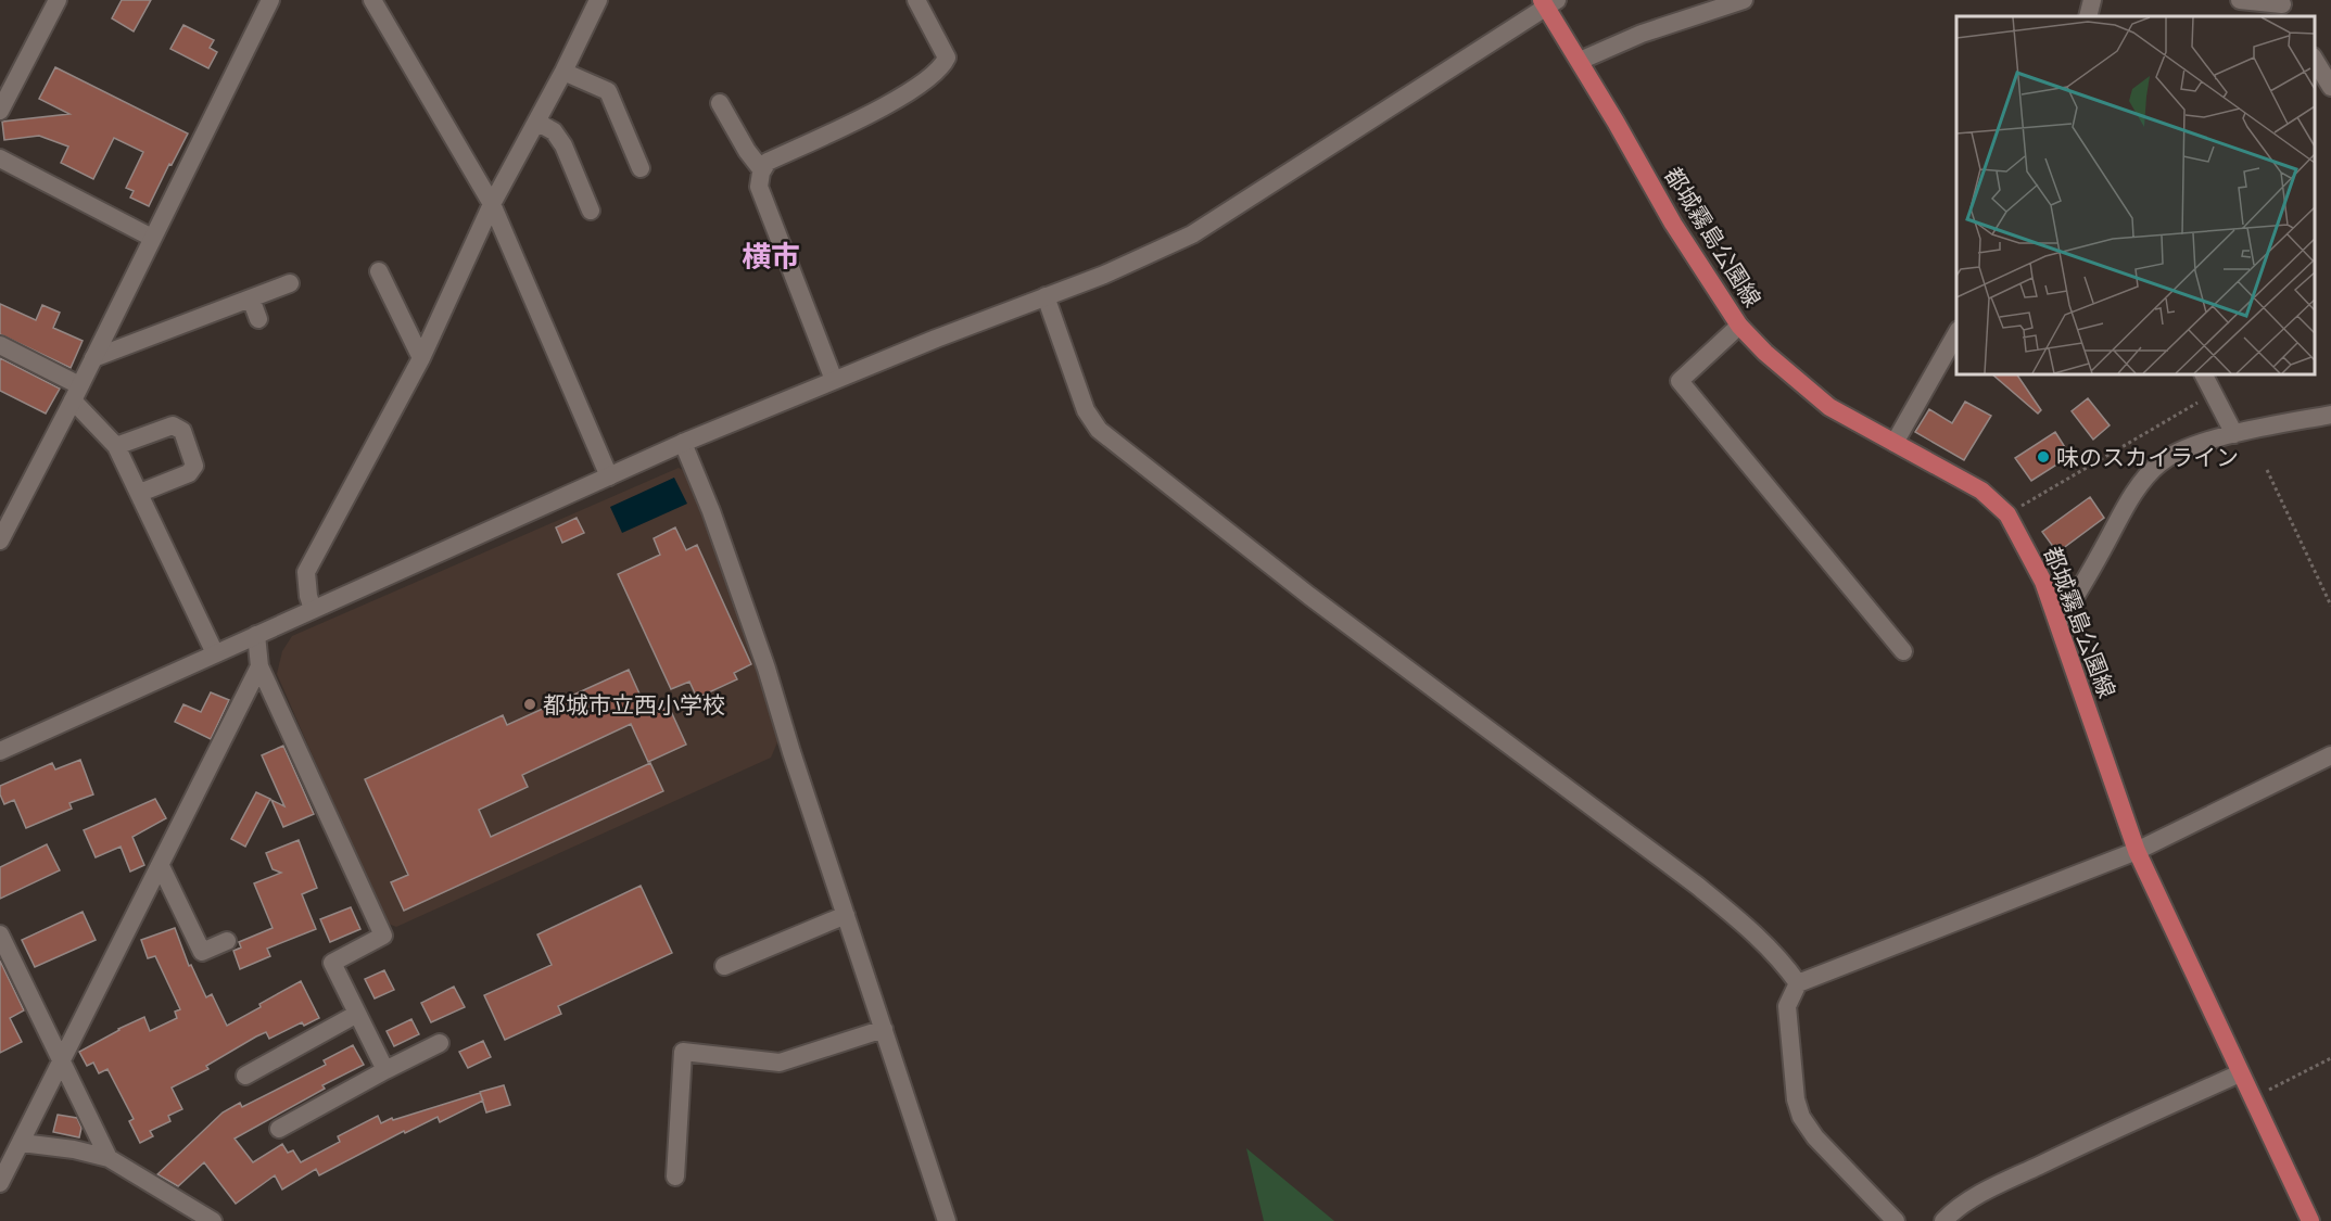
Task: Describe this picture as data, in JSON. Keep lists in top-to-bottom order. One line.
{"streets":{"main road":["都城霧島公園線"]},"districts":["横市"],"places":["味のスカイライン","都城市立西小学校"]}
